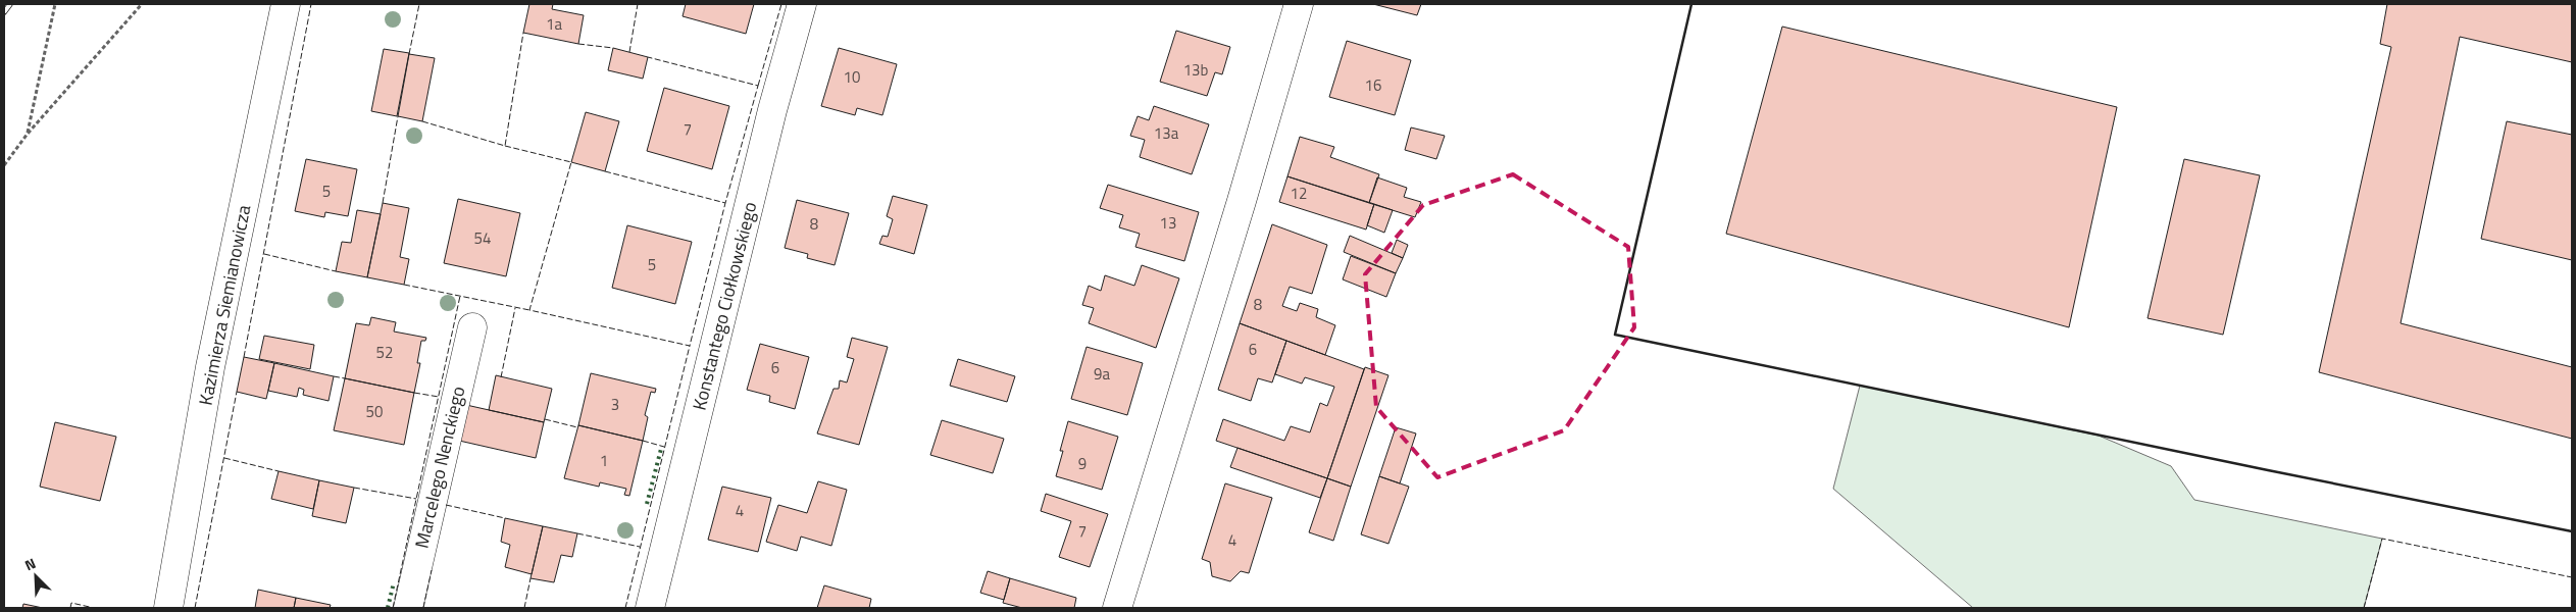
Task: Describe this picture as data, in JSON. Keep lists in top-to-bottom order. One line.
{"streets":{"street":["Kazimierza Siemianowicza","Konstantego Ciołkowskiego","Marcelego Nenckiego"]},"house_numbers":["1a","13b","10","16","7","13a","5","12","13","8","54","5","8","6","52","6","9a","3","50","1","9","4","7","4"],"north":"top left"}
